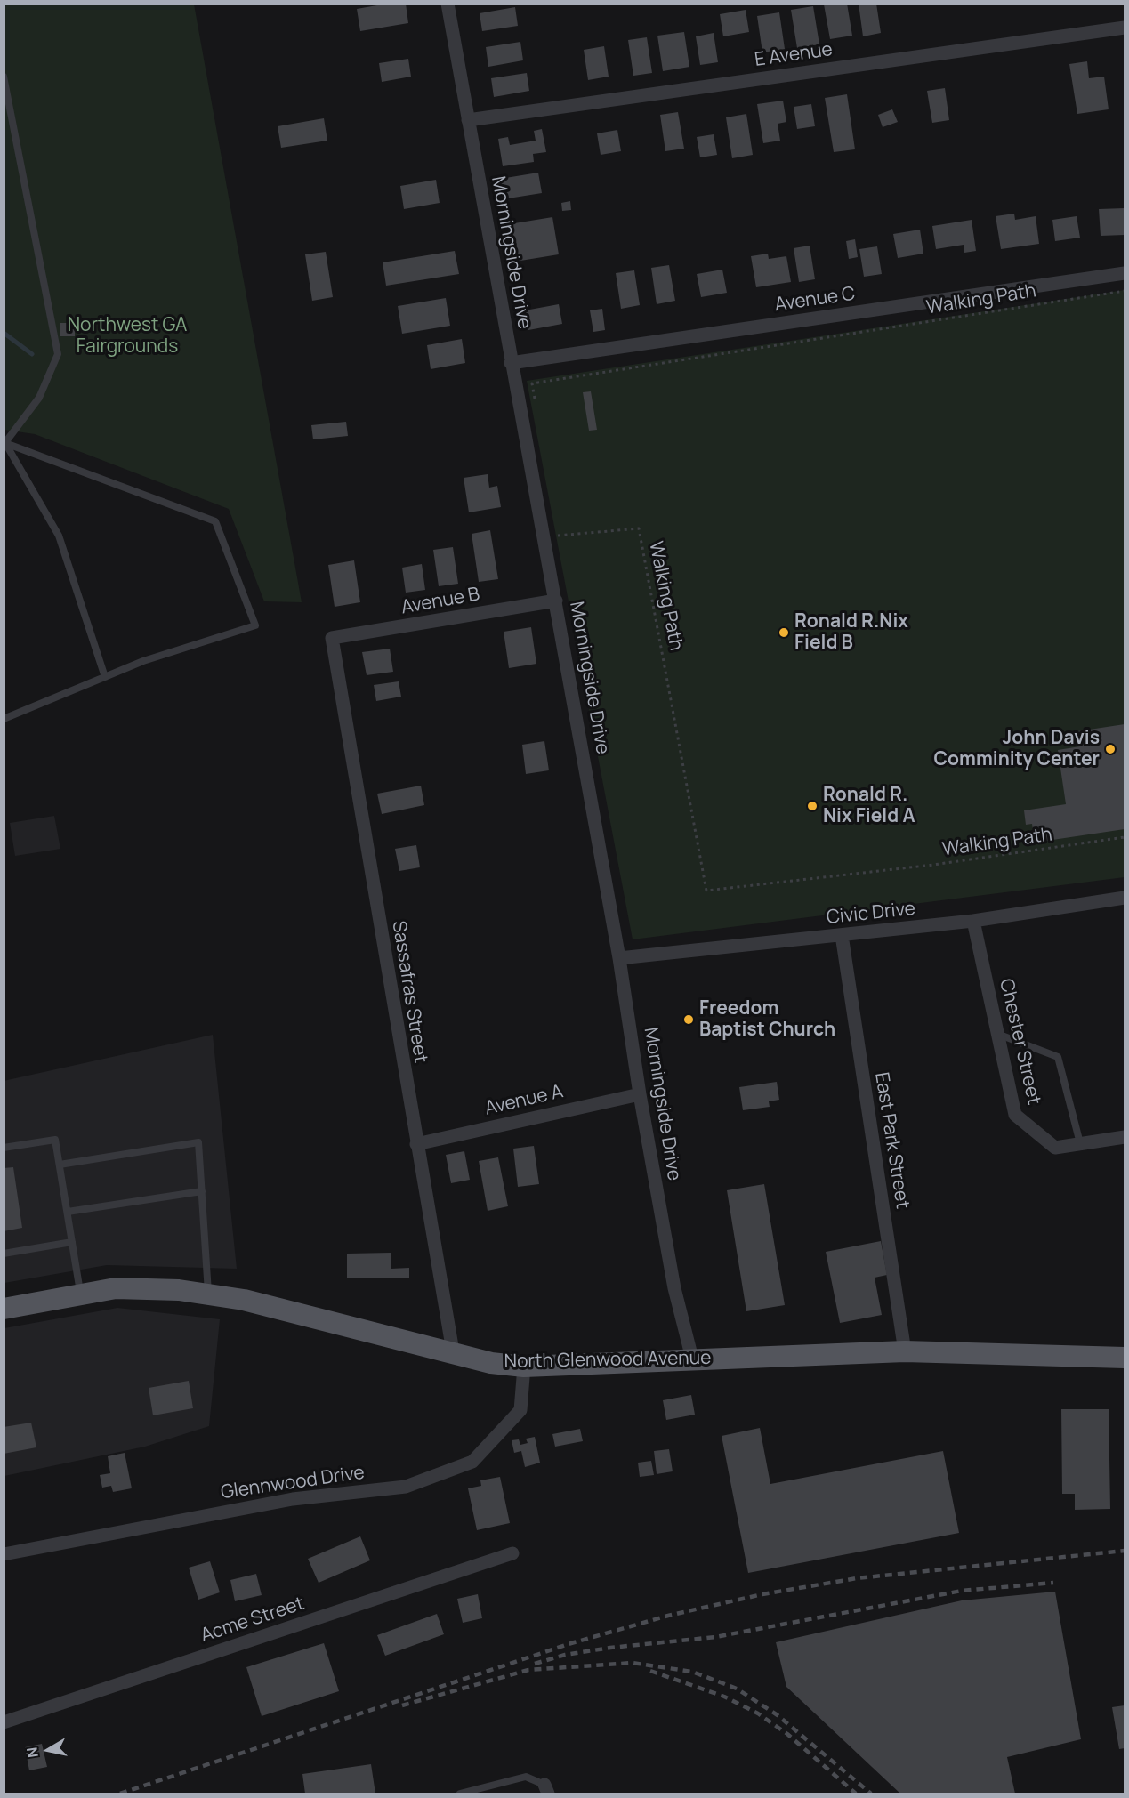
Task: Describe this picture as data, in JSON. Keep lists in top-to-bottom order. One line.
{"streets":{"main road":["North Glenwood Avenue"],"street":["E Avenue","Morningside Drive","Avenue C","Avenue B","Civic Drive","Sassafras Street","Chester Street","Avenue A","East Park Street","Glennwood Drive","Acme Street"],"path":["Walking Path"]},"crossings":[["E Avenue","Morningside Drive"],["Morningside Drive","Avenue C"],["Morningside Drive","Avenue B"],["Morningside Drive","Civic Drive"],["Morningside Drive","Avenue A"],["Morningside Drive","North Glenwood Avenue"],["Avenue B","Sassafras Street"],["Civic Drive","Chester Street"],["Civic Drive","East Park Street"],["Sassafras Street","Avenue A"],["Sassafras Street","North Glenwood Avenue"],["East Park Street","North Glenwood Avenue"],["North Glenwood Avenue","Glennwood Drive"]],"parks":["Northwest GA Fairgrounds"],"places":["Ronald R.Nix Field B","John Davis Comminity Center","Ronald R. Nix Field A","Freedom Baptist Church"],"north":"left"}
